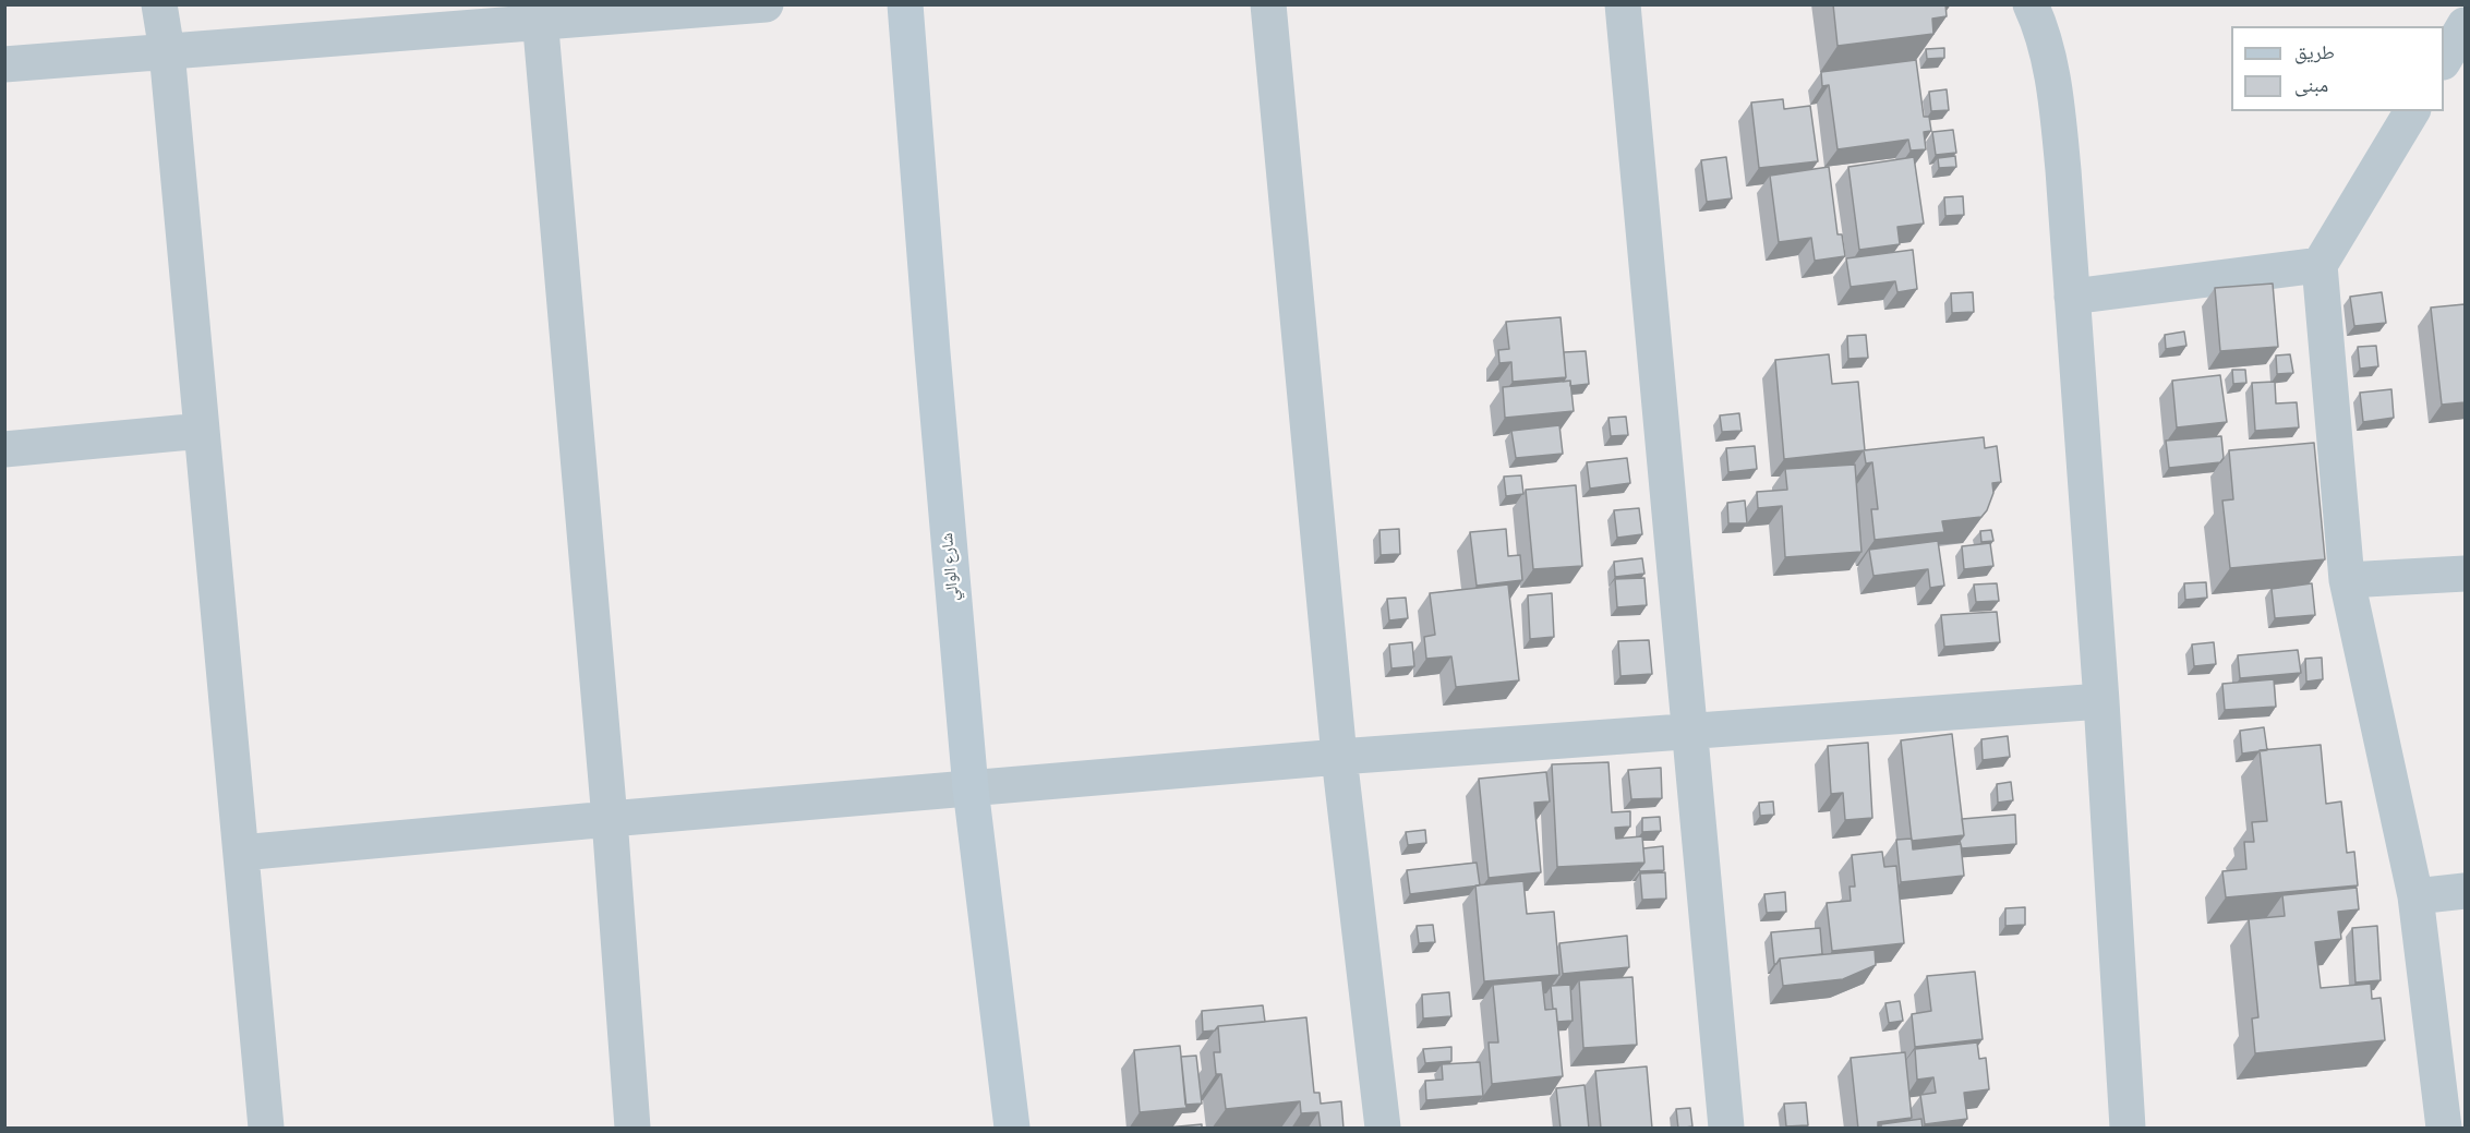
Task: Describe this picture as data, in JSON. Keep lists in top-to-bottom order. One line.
{"streets":{"main road":["شارع الوالي"]},"legend":["طريق","مبنى"]}
